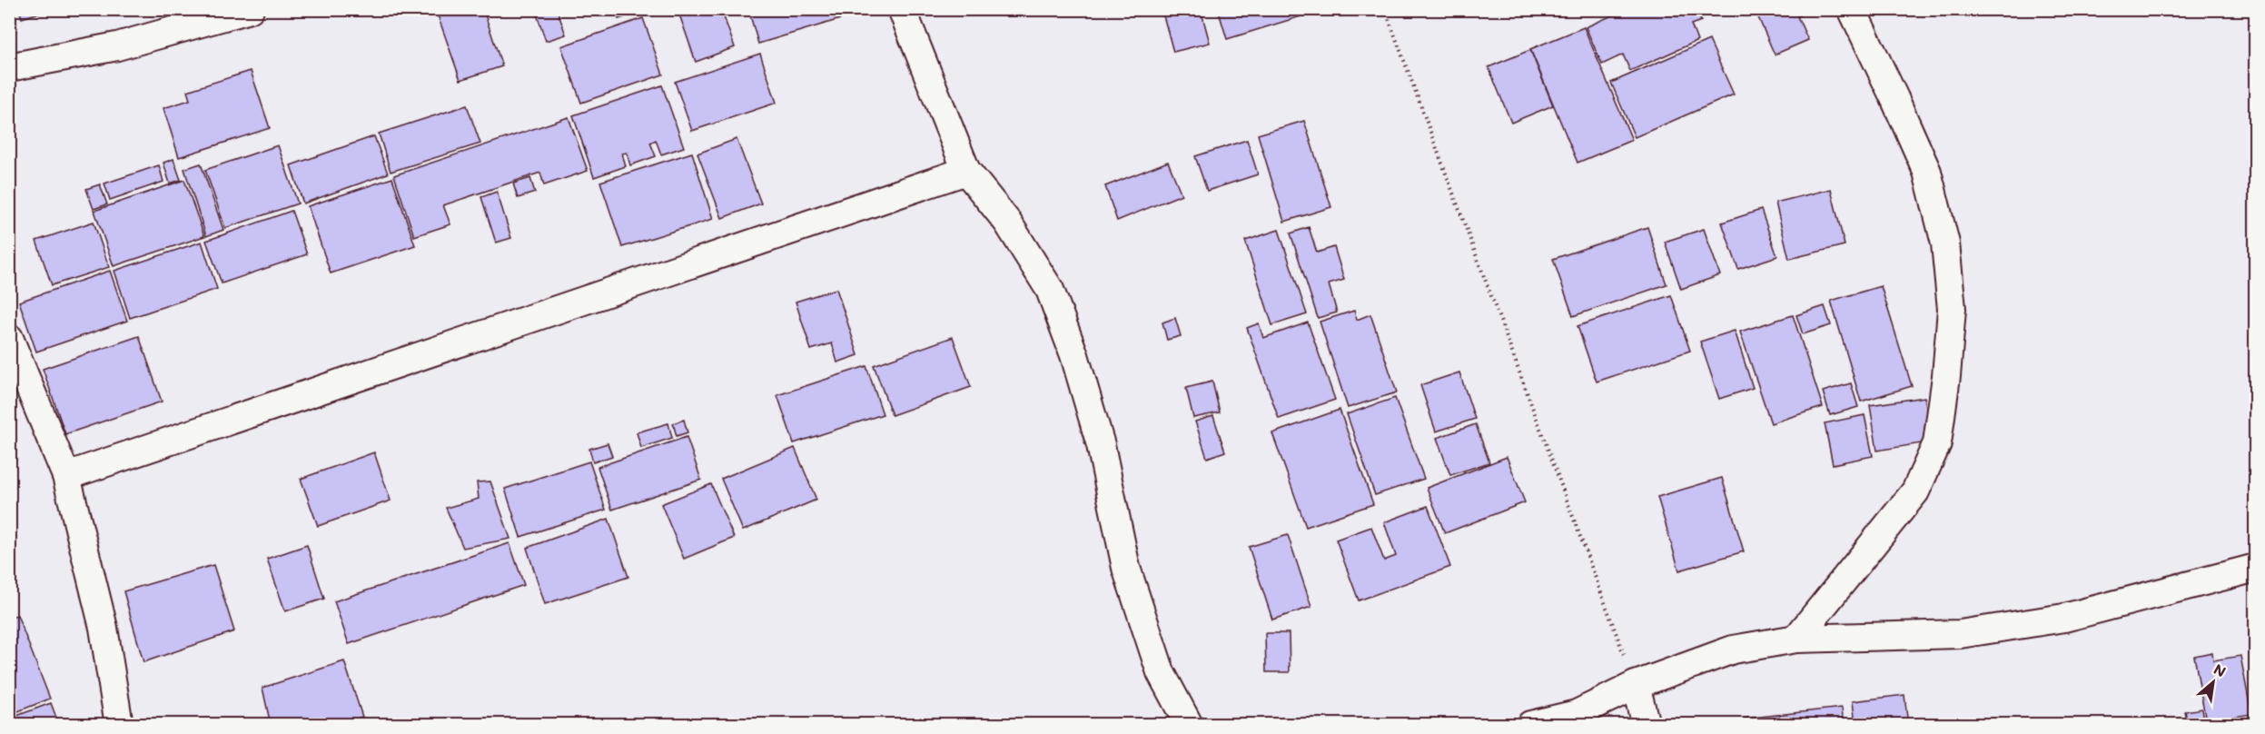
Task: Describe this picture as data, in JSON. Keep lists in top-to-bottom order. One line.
{"north":"top right"}
